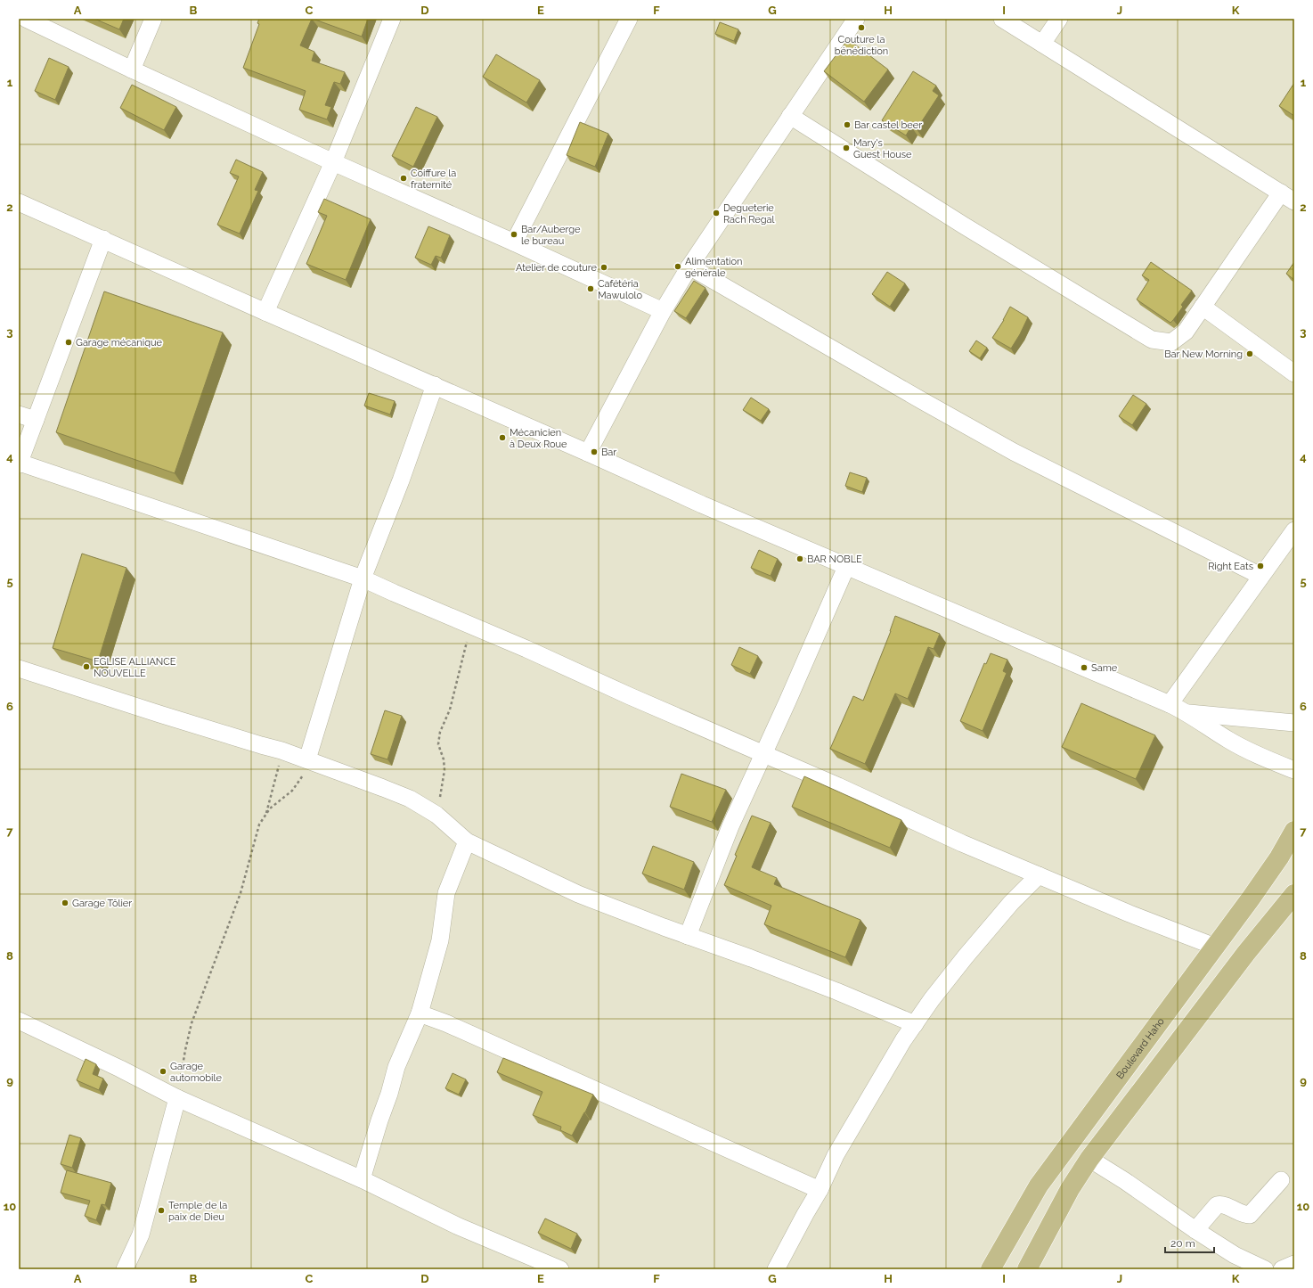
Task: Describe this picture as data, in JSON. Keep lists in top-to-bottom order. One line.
{"streets":{"main road":["Boulevard Haho"]},"places":["Couture la bénédiction","Bar castel beer","Mary's Guest House","Coiffure la fraternité","Degueterie Rach Regal","Bar/Auberge le bureau","Alimentation générale","Atelier de couture","Cafétéria Mawulolo","Garage mécanique","Bar New Morning","Mécanicien à Deux Roue","Bar","BAR NOBLE","Right Eats","EGLISE ALLIANCE NOUVELLE","Same","Garage Tôlier","Garage automobile","Temple de la paix de Dieu"],"scale_bar":"20 m","grid":{"columns":["A","B","C","D","E","F","G","H","I","J","K"],"rows":["1","2","3","4","5","6","7","8","9","10"]}}
